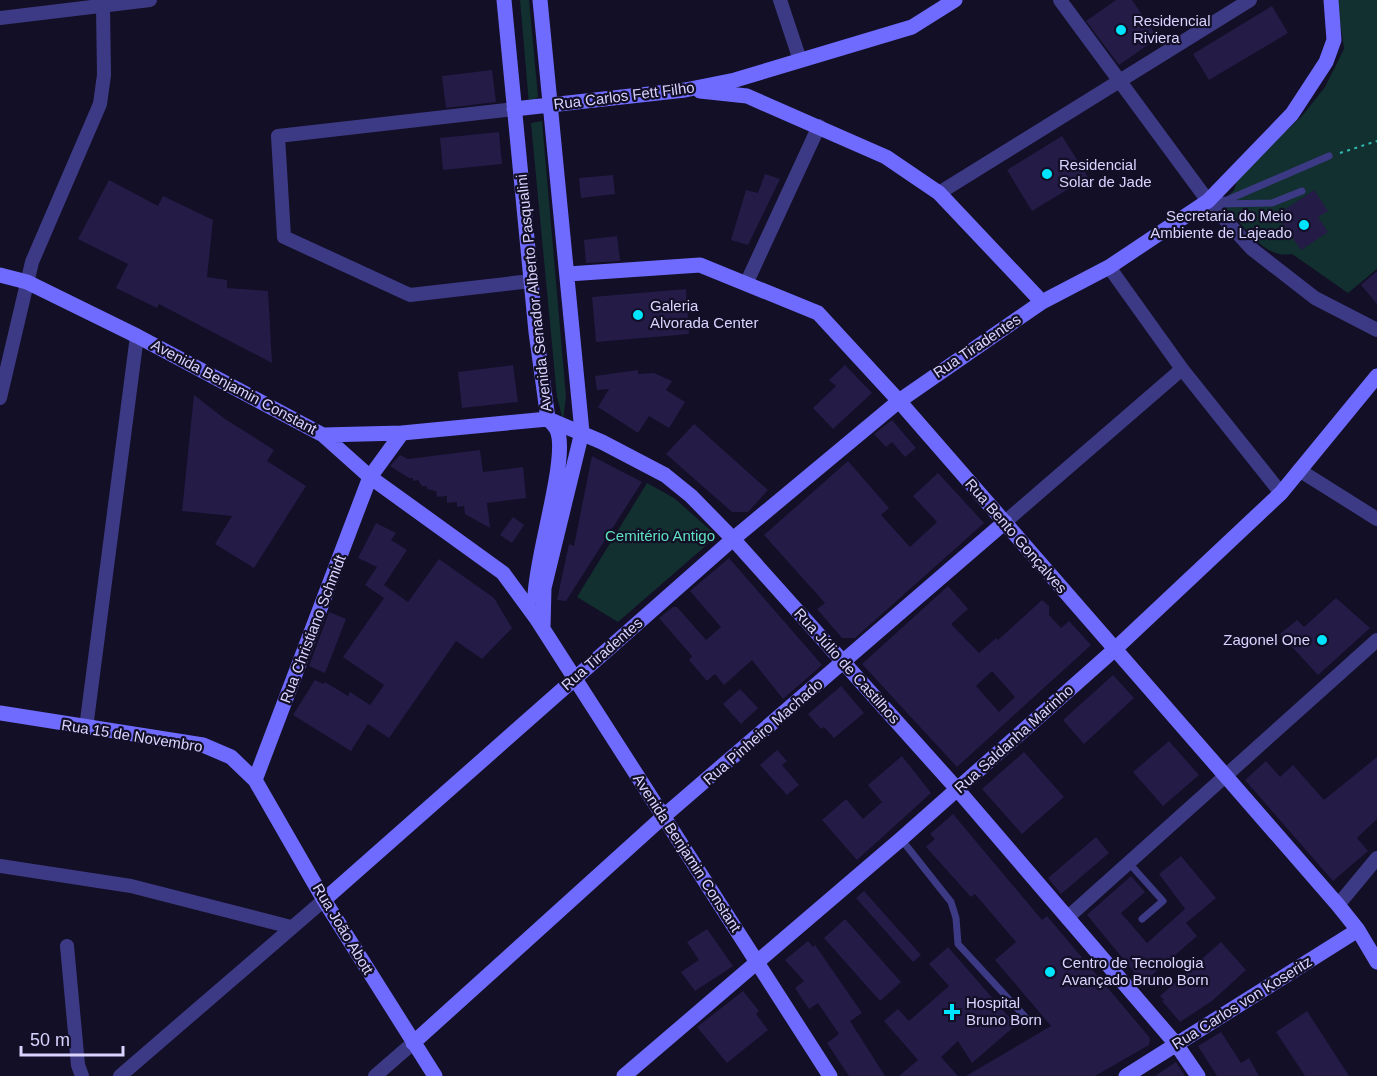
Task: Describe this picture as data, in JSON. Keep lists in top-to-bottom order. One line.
{"streets":{"street":["Rua Carlos Fett Filho","Avenida Senador Alberto Pasqualini","Rua Tiradentes","Avenida Benjamin Constant","Rua Bento Gonçalves","Rua Christiano Schmidt","Rua Júlio de Castilhos","Rua Pinheiro Machado","Rua 15 de Novembro","Rua Saldanha Marinho","Rua João Abott","Rua Carlos von Koseritz"]},"crossings":[["Rua Carlos Fett Filho","Avenida Senador Alberto Pasqualini"],["Avenida Senador Alberto Pasqualini","Avenida Benjamin Constant"],["Avenida Senador Alberto Pasqualini","Rua Bento Gonçalves"],["Avenida Senador Alberto Pasqualini","Rua Júlio de Castilhos"],["Rua Tiradentes","Avenida Benjamin Constant"],["Rua Tiradentes","Rua Bento Gonçalves"],["Rua Tiradentes","Rua Júlio de Castilhos"],["Rua Tiradentes","Rua João Abott"],["Avenida Benjamin Constant","Rua Christiano Schmidt"],["Avenida Benjamin Constant","Rua Júlio de Castilhos"],["Avenida Benjamin Constant","Rua Pinheiro Machado"],["Avenida Benjamin Constant","Rua Saldanha Marinho"],["Rua Bento Gonçalves","Rua Pinheiro Machado"],["Rua Bento Gonçalves","Rua Saldanha Marinho"],["Rua Bento Gonçalves","Rua Carlos von Koseritz"],["Rua Christiano Schmidt","Rua 15 de Novembro"],["Rua Christiano Schmidt","Rua João Abott"],["Rua Júlio de Castilhos","Rua Pinheiro Machado"],["Rua Júlio de Castilhos","Rua Saldanha Marinho"],["Rua Júlio de Castilhos","Rua Carlos von Koseritz"],["Rua Pinheiro Machado","Rua João Abott"],["Rua 15 de Novembro","Rua João Abott"]],"parks":["Cemitério Antigo"],"places":{"other":["Residencial Riviera","Residencial Solar de Jade","Secretaria do Meio Ambiente de Lajeado","Galeria Alvorada Center","Zagonel One","Centro de Tecnologia Avançado Bruno Born"],"health":["Hospital Bruno Born"]},"scale_bar":"50 m"}
